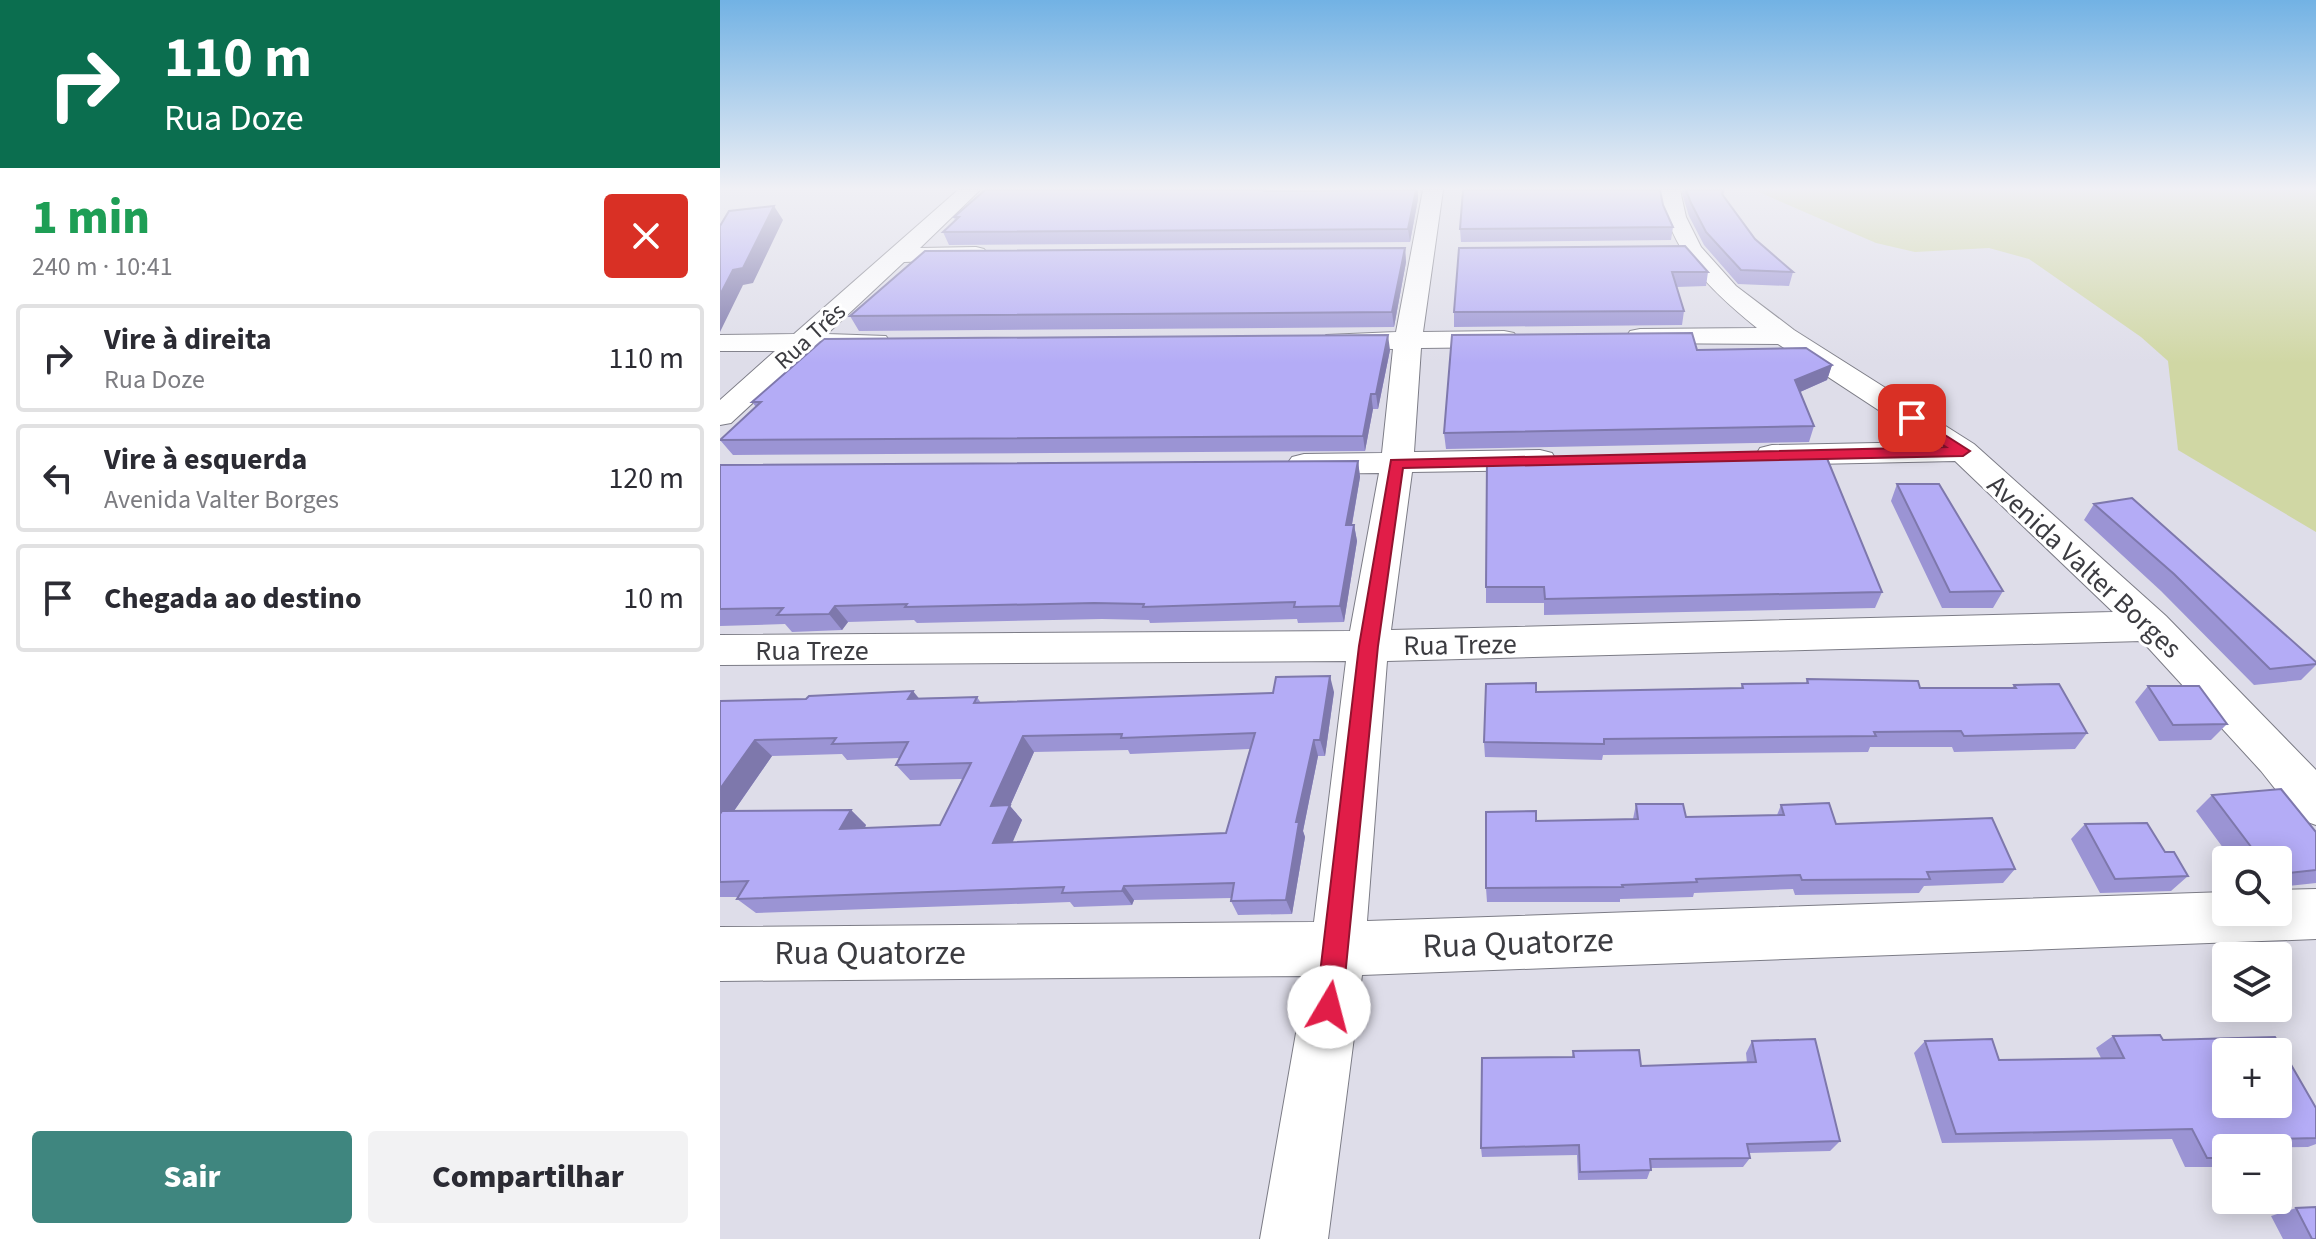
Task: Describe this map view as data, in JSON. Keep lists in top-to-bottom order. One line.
{"streets":{"street":["Rua Três","Avenida Valter Borges","Rua Treze","Rua Quatorze"]},"crossings":[["Avenida Valter Borges","Rua Treze"]],"page":{"turn":["110 m","Rua Doze"],"heading":["1 min","240 m · 10:41"],"list":[{"name":"Vire à direita","note":"Rua Doze","value":"110 m"},{"name":"Vire à esquerda","note":"Avenida Valter Borges","value":"120 m"},{"name":"Chegada ao destino","value":"10 m"}],"map_buttons":["+","−"],"buttons":["Sair","Compartilhar"]}}
